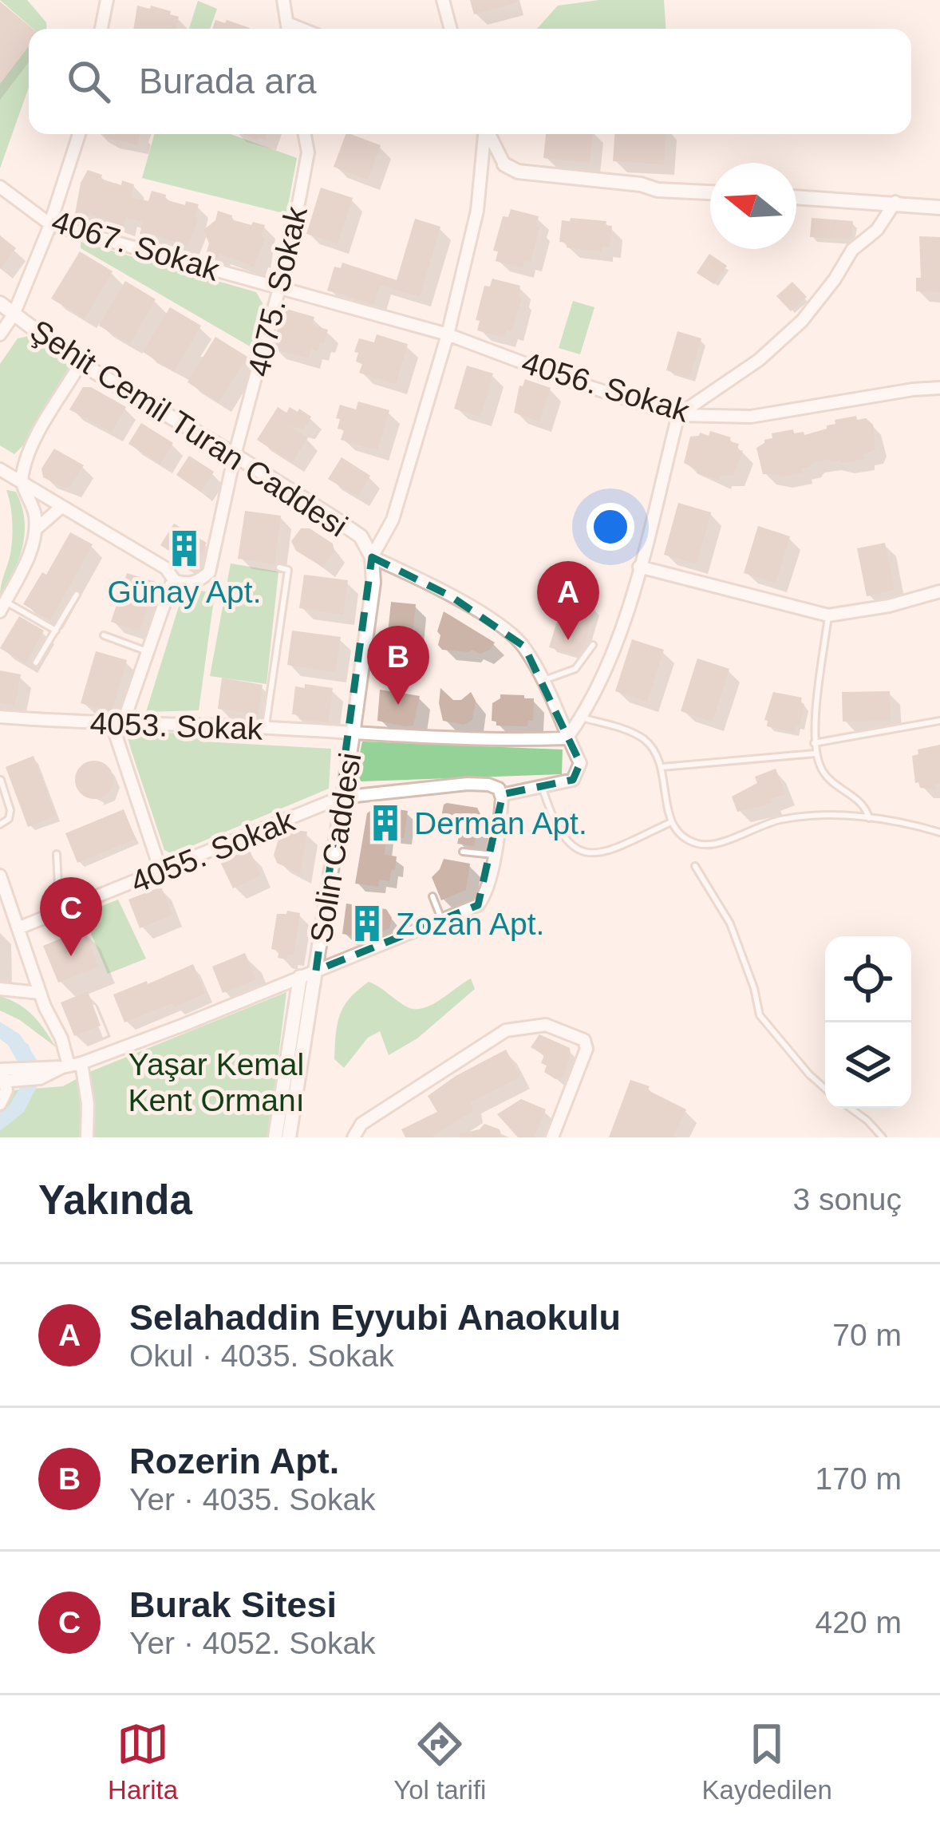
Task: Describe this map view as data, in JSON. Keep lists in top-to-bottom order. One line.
{"streets":{"street":["4067. Sokak","4075. Sokak","4056. Sokak","Şehit Cemil Turan Caddesi","4053. Sokak","Solin Caddesi","4055. Sokak"]},"crossings":[["4067. Sokak","4075. Sokak"],["4067. Sokak","4056. Sokak"],["4075. Sokak","4056. Sokak"],["4075. Sokak","Şehit Cemil Turan Caddesi"],["Şehit Cemil Turan Caddesi","Solin Caddesi"],["4053. Sokak","Solin Caddesi"],["Solin Caddesi","4055. Sokak"]],"parks":["Yaşar Kemal Kent Ormanı"],"places":{"building":["Günay Apt.","Derman Apt.","Zozan Apt."]},"north":"left","page":{"search":"Burada ara","pins":["A","B","C"],"heading":["Yakında","3 sonuç"],"list":[{"mark":"A","name":"Selahaddin Eyyubi Anaokulu","note":"Okul · 4035. Sokak","value":"70 m"},{"mark":"B","name":"Rozerin Apt.","note":"Yer · 4035. Sokak","value":"170 m"},{"mark":"C","name":"Burak Sitesi","note":"Yer · 4052. Sokak","value":"420 m"}],"nav":["Harita","Yol tarifi","Kaydedilen"]}}
